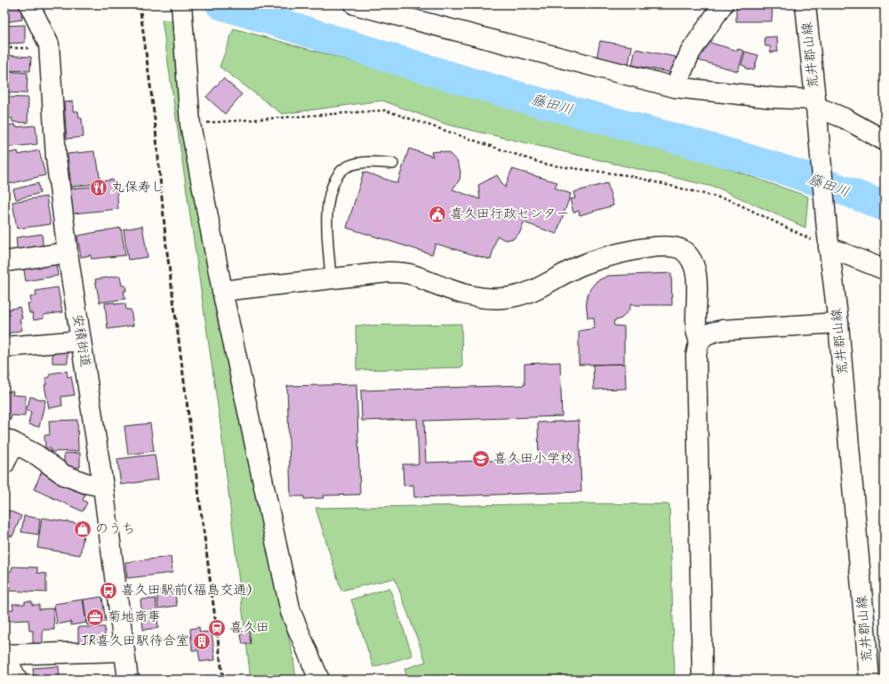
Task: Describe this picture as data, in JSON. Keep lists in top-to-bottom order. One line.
{"streets":{"street":["荒井郡山線","安積街道"]},"water":["藤田川"],"places":{"restaurant":["丸保寿し"],"public building":["喜久田行政センター"],"school or university":["喜久田小学校"],"shop":["のうち"],"bus stop":["喜久田駅前(福島交通)"],"office":["菊地商事"],"station":["喜久田"],"building":["JR喜久田駅待合室"]}}
